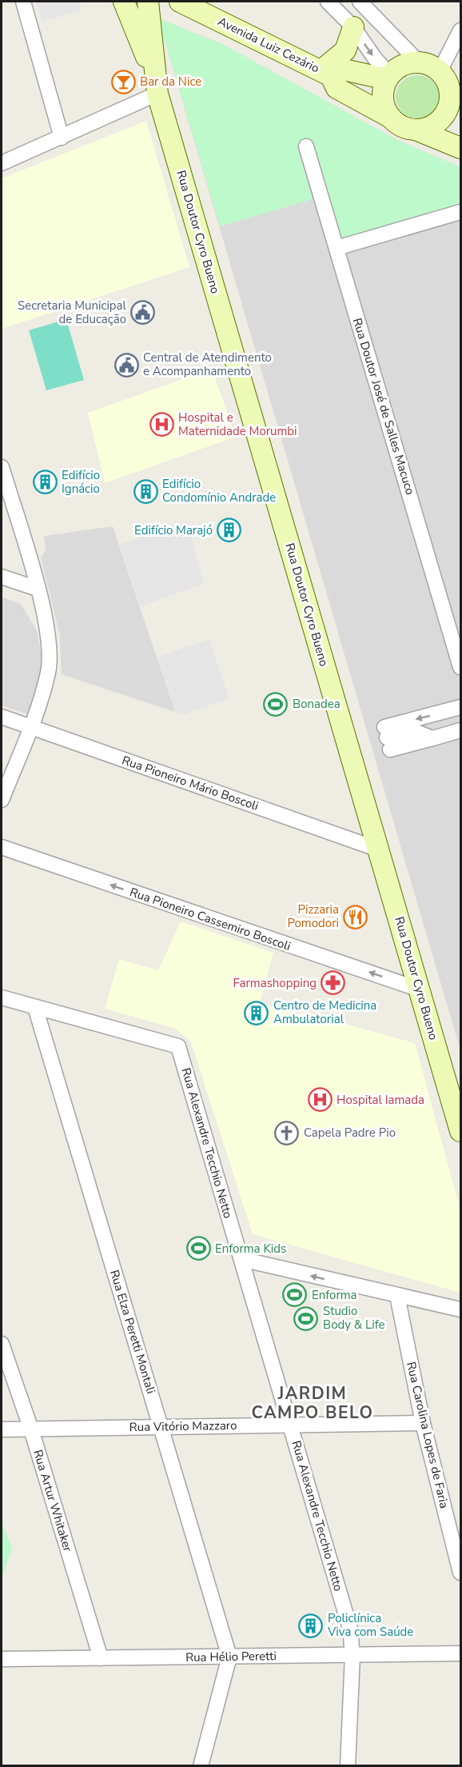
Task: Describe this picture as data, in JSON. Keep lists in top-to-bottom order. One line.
{"streets":{"street":["Avenida Luiz Cezário","Rua Doutor Cyro Bueno","Rua Doutor José de Salles Macuco","Rua Pioneiro Mário Boscoli","Rua Pioneiro Cassemiro Boscoli","Rua Alexandre Tecchio Netto","Rua Elza Peretti Montali","Rua Vitório Mazzaro","Rua Carolina Lopes de Faria","Rua Artur Whitaker","Rua Hélio Peretti"]},"crossings":[["Rua Doutor Cyro Bueno","Rua Pioneiro Mário Boscoli"],["Rua Doutor Cyro Bueno","Rua Pioneiro Cassemiro Boscoli"],["Rua Alexandre Tecchio Netto","Rua Elza Peretti Montali"],["Rua Alexandre Tecchio Netto","Rua Vitório Mazzaro"],["Rua Alexandre Tecchio Netto","Rua Hélio Peretti"],["Rua Elza Peretti Montali","Rua Vitório Mazzaro"],["Rua Elza Peretti Montali","Rua Hélio Peretti"],["Rua Vitório Mazzaro","Rua Carolina Lopes de Faria"],["Rua Vitório Mazzaro","Rua Artur Whitaker"],["Rua Artur Whitaker","Rua Hélio Peretti"]],"one_way":["Rua Pioneiro Cassemiro Boscoli"],"districts":["JARDIM CAMPO BELO"],"places":{"bar":["Bar da Nice"],"public building":["Secretaria Municipal de Educação","Central de Atendimento e Acompanhamento"],"hospital":["Hospital e Maternidade Morumbi","Hospital Iamada"],"building":["Edifício Ignácio","Edifício Condomínio Andrade","Edifício Marajó","Centro de Medicina Ambulatorial","Policlínica Viva com Saúde"],"sports":["Bonadea","Enforma Kids","Enforma","Studio Body & Life"],"restaurant":["Pizzaria Pomodori"],"pharmacy":["Farmashopping"],"church":["Capela Padre Pio"]}}
